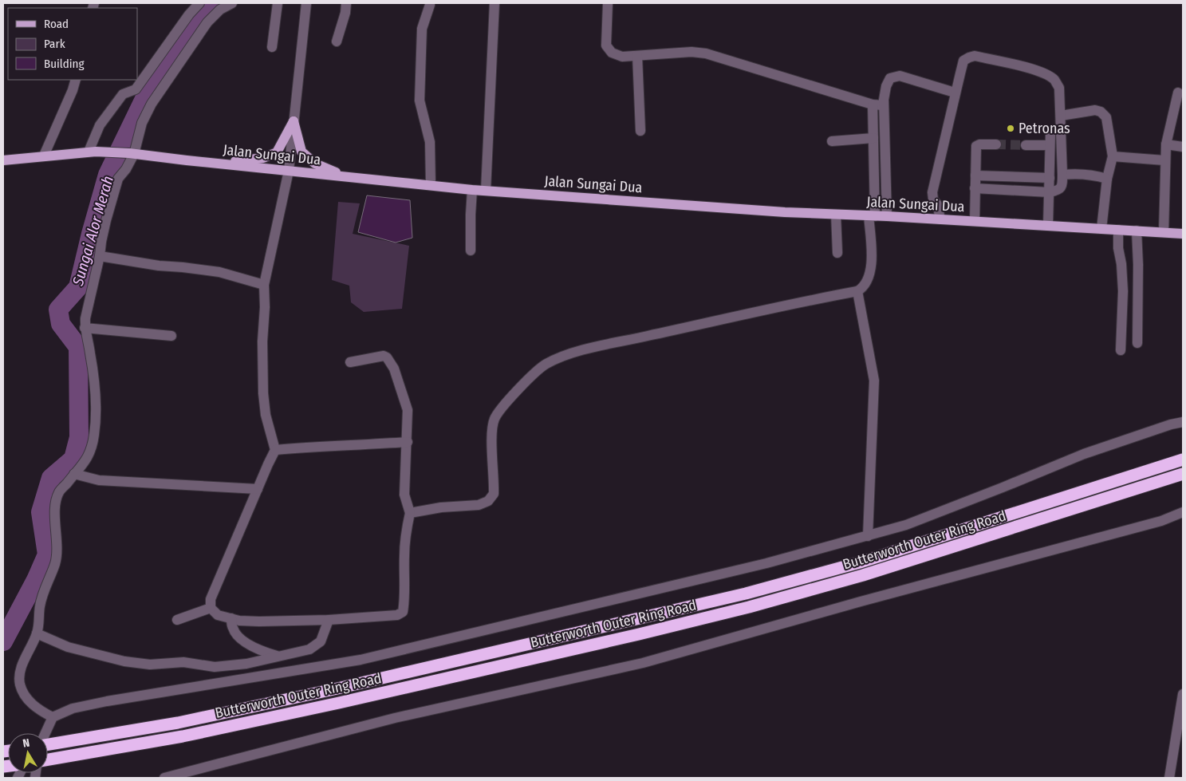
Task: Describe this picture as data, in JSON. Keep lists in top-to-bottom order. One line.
{"streets":{"highway":["Butterworth Outer Ring Road"],"main road":["Jalan Sungai Dua"]},"water":["Sungai Alor Merah"],"places":["Petronas"],"legend":["Road","Park","Building"],"north":"top"}
